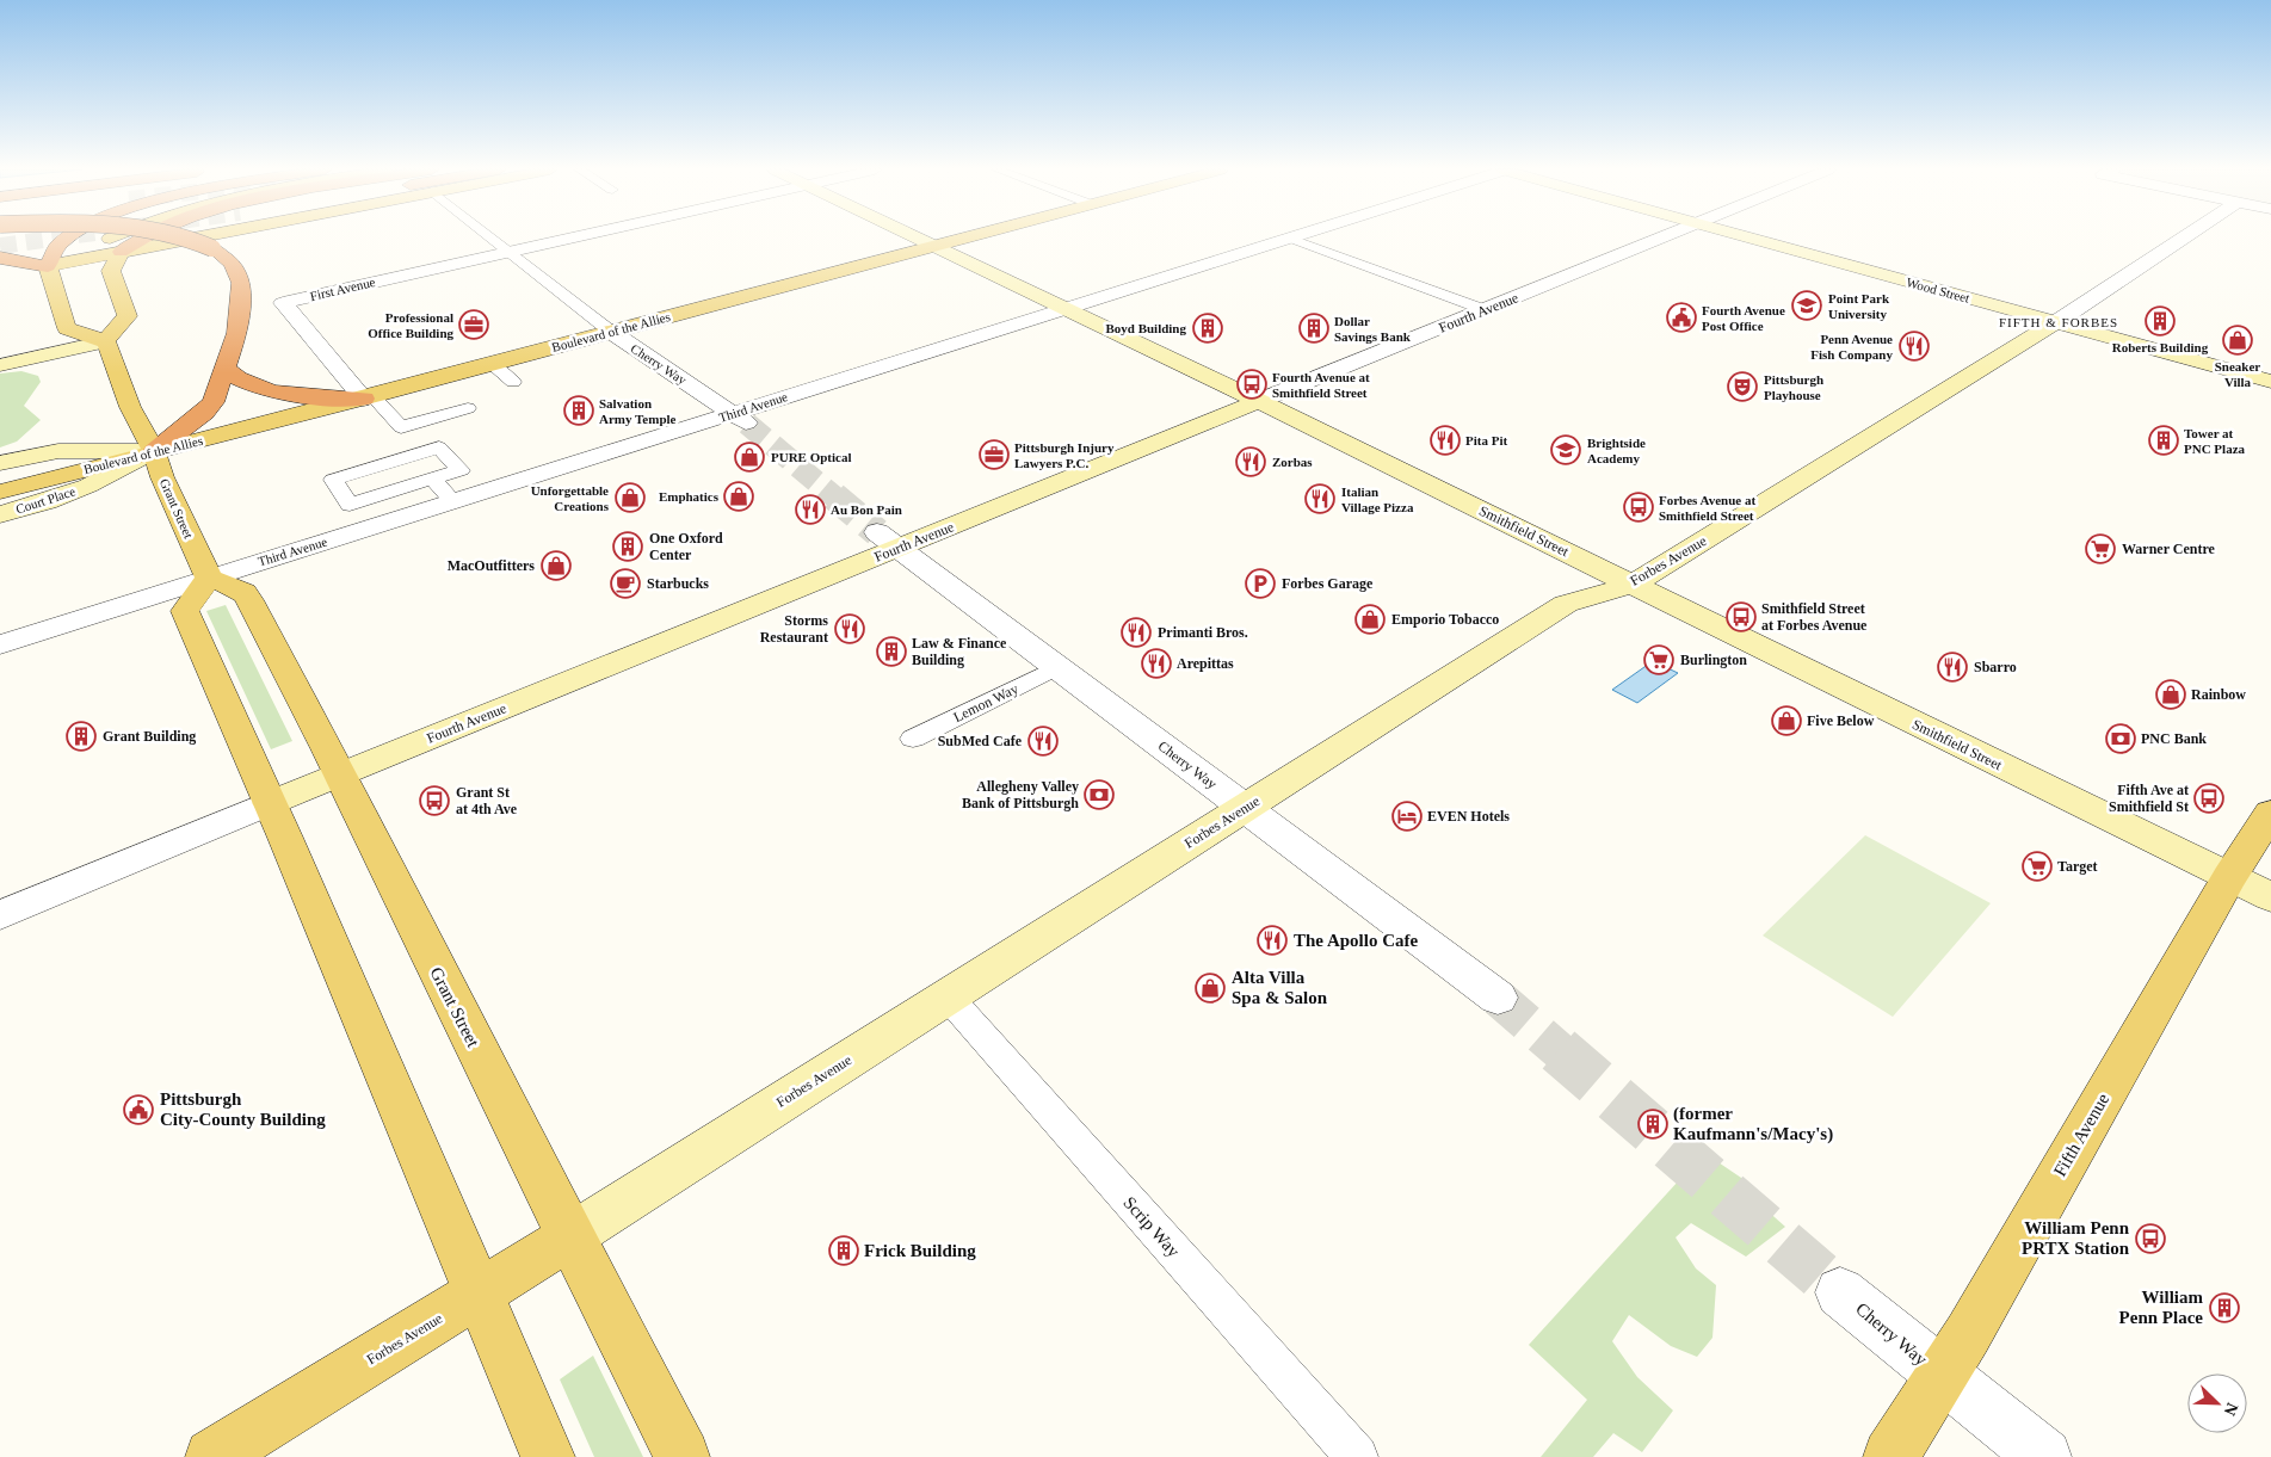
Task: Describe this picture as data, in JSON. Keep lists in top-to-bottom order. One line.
{"streets":{"main road":["Wood Street","Fourth Avenue","Boulevard of the Allies","Court Place","Grant Street","Smithfield Street","Forbes Avenue","Fifth Avenue"],"street":["First Avenue","Cherry Way","Third Avenue"],"lane":["Lemon Way","Scrip Way"]},"crossings":[["First Avenue","Boulevard of the Allies"],["First Avenue","Cherry Way"],["Wood Street","Forbes Avenue"],["Fourth Avenue","Cherry Way"],["Fourth Avenue","Grant Street"],["Fourth Avenue","Smithfield Street"],["Boulevard of the Allies","Cherry Way"],["Boulevard of the Allies","Court Place"],["Boulevard of the Allies","Grant Street"],["Boulevard of the Allies","Smithfield Street"],["Cherry Way","Third Avenue"],["Cherry Way","Forbes Avenue"],["Cherry Way","Lemon Way"],["Cherry Way","Fifth Avenue"],["Third Avenue","Grant Street"],["Third Avenue","Smithfield Street"],["Court Place","Grant Street"],["Grant Street","Forbes Avenue"],["Smithfield Street","Forbes Avenue"],["Smithfield Street","Fifth Avenue"],["Forbes Avenue","Scrip Way"]],"districts":["FIFTH & FORBES"],"places":{"school or university":["Point Park University","Brightside Academy"],"public building":["Fourth Avenue Post Office","Pittsburgh City-County Building"],"building":["Roberts Building","Boyd Building","Dollar Savings Bank","Salvation Army Temple","Tower at PNC Plaza","One Oxford Center","Law & Finance Building","Grant Building","(former Kaufmann's/Macy's)","Frick Building","William Penn Place"],"office":["Professional Office Building","Pittsburgh Injury Lawyers P.C."],"shop":["Sneaker Villa","PURE Optical","Emphatics","Unforgettable Creations","MacOutfitters","Emporio Tobacco","Rainbow","Five Below","Alta Villa Spa & Salon"],"restaurant":["Penn Avenue Fish Company","Pita Pit","Zorbas","Italian Village Pizza","Au Bon Pain","Storms Restaurant","Primanti Bros.","Arepittas","Sbarro","SubMed Cafe","The Apollo Cafe"],"bus stop":["Fourth Avenue at Smithfield Street","Forbes Avenue at Smithfield Street","Smithfield Street at Forbes Avenue","Fifth Ave at Smithfield St","Grant St at 4th Ave","William Penn PRTX Station"],"theatre":["Pittsburgh Playhouse"],"supermarket":["Warner Centre","Burlington","Target"],"cafe":["Starbucks"],"parking":["Forbes Garage"],"bank":["PNC Bank","Allegheny Valley Bank of Pittsburgh"],"hotel":["EVEN Hotels"]},"north":"bottom right"}
